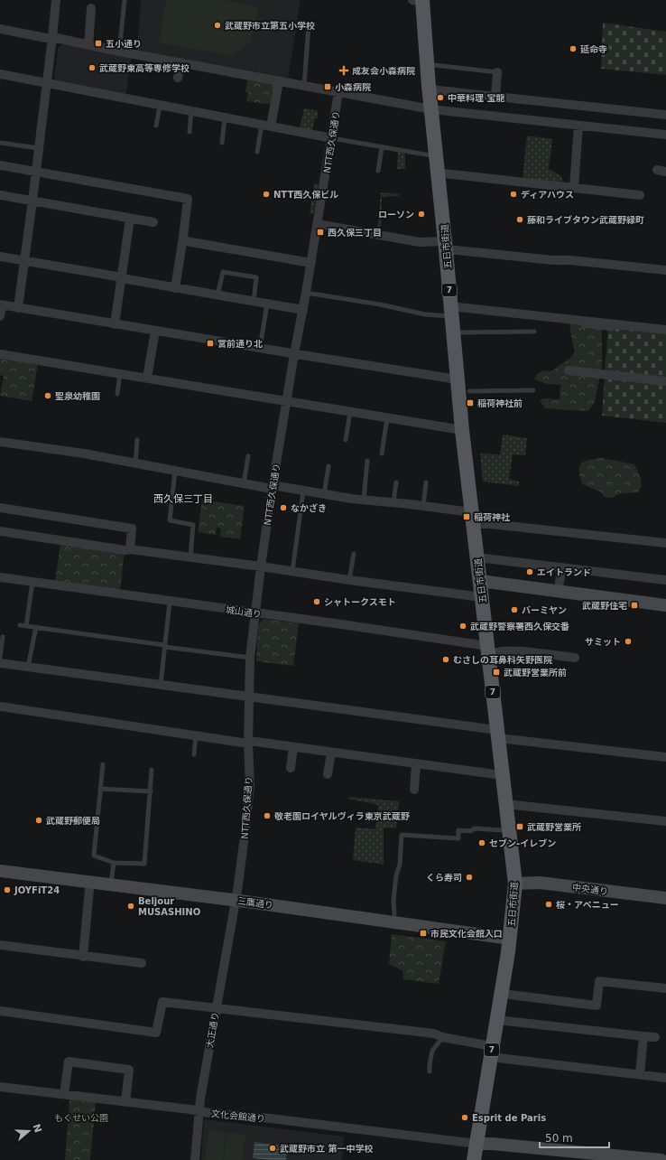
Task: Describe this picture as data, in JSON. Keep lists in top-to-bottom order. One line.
{"streets":{"main road":["五日市街道","7"],"street":["NTT西久保通り","城山通り","中央通り","三鷹通り","大正通り","文化会館通り"]},"crossings":[["NTT西久保通り","城山通り"],["NTT西久保通り","三鷹通り"],["NTT西久保通り","大正通り"],["五日市街道","城山通り"],["五日市街道","中央通り"],["五日市街道","三鷹通り"],["五日市街道","文化会館通り"],["三鷹通り","大正通り"],["大正通り","文化会館通り"]],"districts":["西久保三丁目"],"parks":["もくせい公園"],"places":{"other":["武蔵野市立第五小学校","延命寺","武蔵野東高等専修学校","中華料理 宝龍","NTT西久保ビル","ディアハウス","ローソン","藤和ライブタウン武蔵野緑町","聖泉幼稚園","なかざき","エイトランド","シャトークスモト","バーミヤン","武蔵野警察署西久保交番","サミット","むさしの耳鼻科矢野医院","敬老園ロイヤルヴィラ東京武蔵野","武蔵野郵便局","セブン-イレブン","くら寿司","JOYFiT24","桜・アベニュー","Beljour MUSASHINO","Esprit de Paris","武蔵野市立 第一中学校"],"transit":["五小通り","小森病院","西久保三丁目","宮前通り北","稲荷神社前","稲荷神社","武蔵野住宅","武蔵野営業所前","武蔵野営業所","市民文化会館入口"],"health":["成友会小森病院"]},"scale_bar":"50 m","north":"right"}
